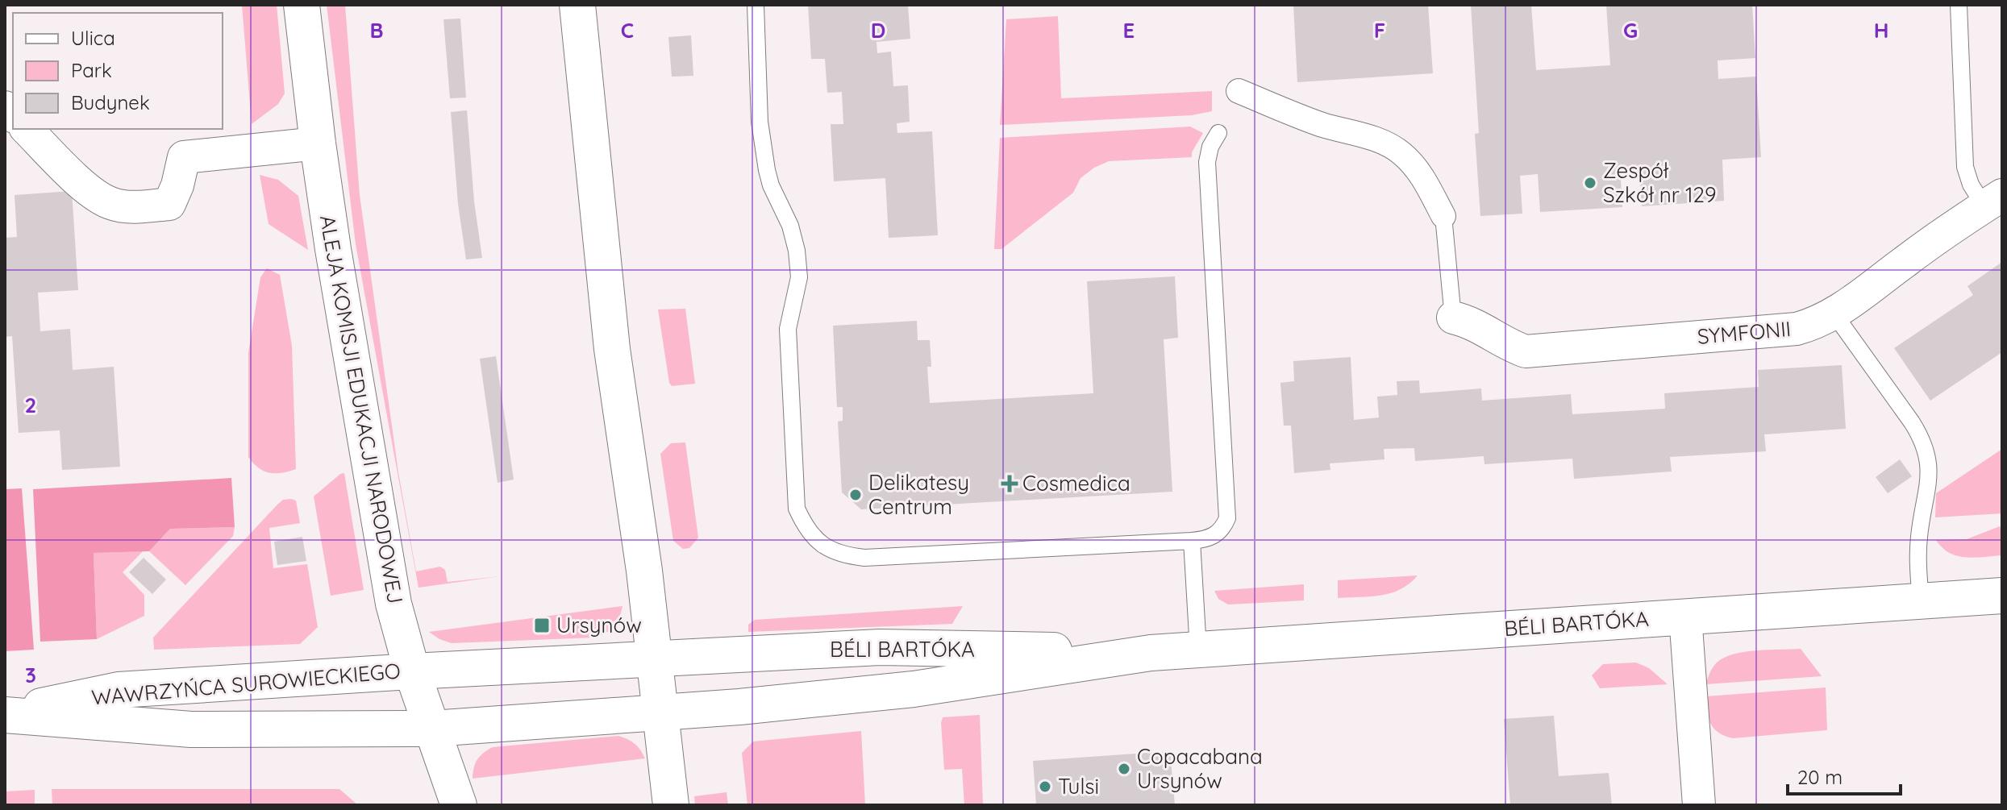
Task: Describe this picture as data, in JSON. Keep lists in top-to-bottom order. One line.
{"streets":{"street":["SYMFONII","ALEJA KOMISJI EDUKACJI NARODOWEJ","BÉLI BARTÓKA","WAWRZYŃCA SUROWIECKIEGO"]},"crossings":[["ALEJA KOMISJI EDUKACJI NARODOWEJ","BÉLI BARTÓKA"],["ALEJA KOMISJI EDUKACJI NARODOWEJ","WAWRZYŃCA SUROWIECKIEGO"],["BÉLI BARTÓKA","WAWRZYŃCA SUROWIECKIEGO"]],"places":{"other":["Zespół Szkół nr 129","Delikatesy Centrum","Copacabana Ursynów","Tulsi"],"health":["Cosmedica"],"transit":["Ursynów"]},"legend":["Ulica","Park","Budynek"],"scale_bar":"20 m","grid":{"columns":["B","C","D","E","F","G","H"],"rows":["2","3"]}}
